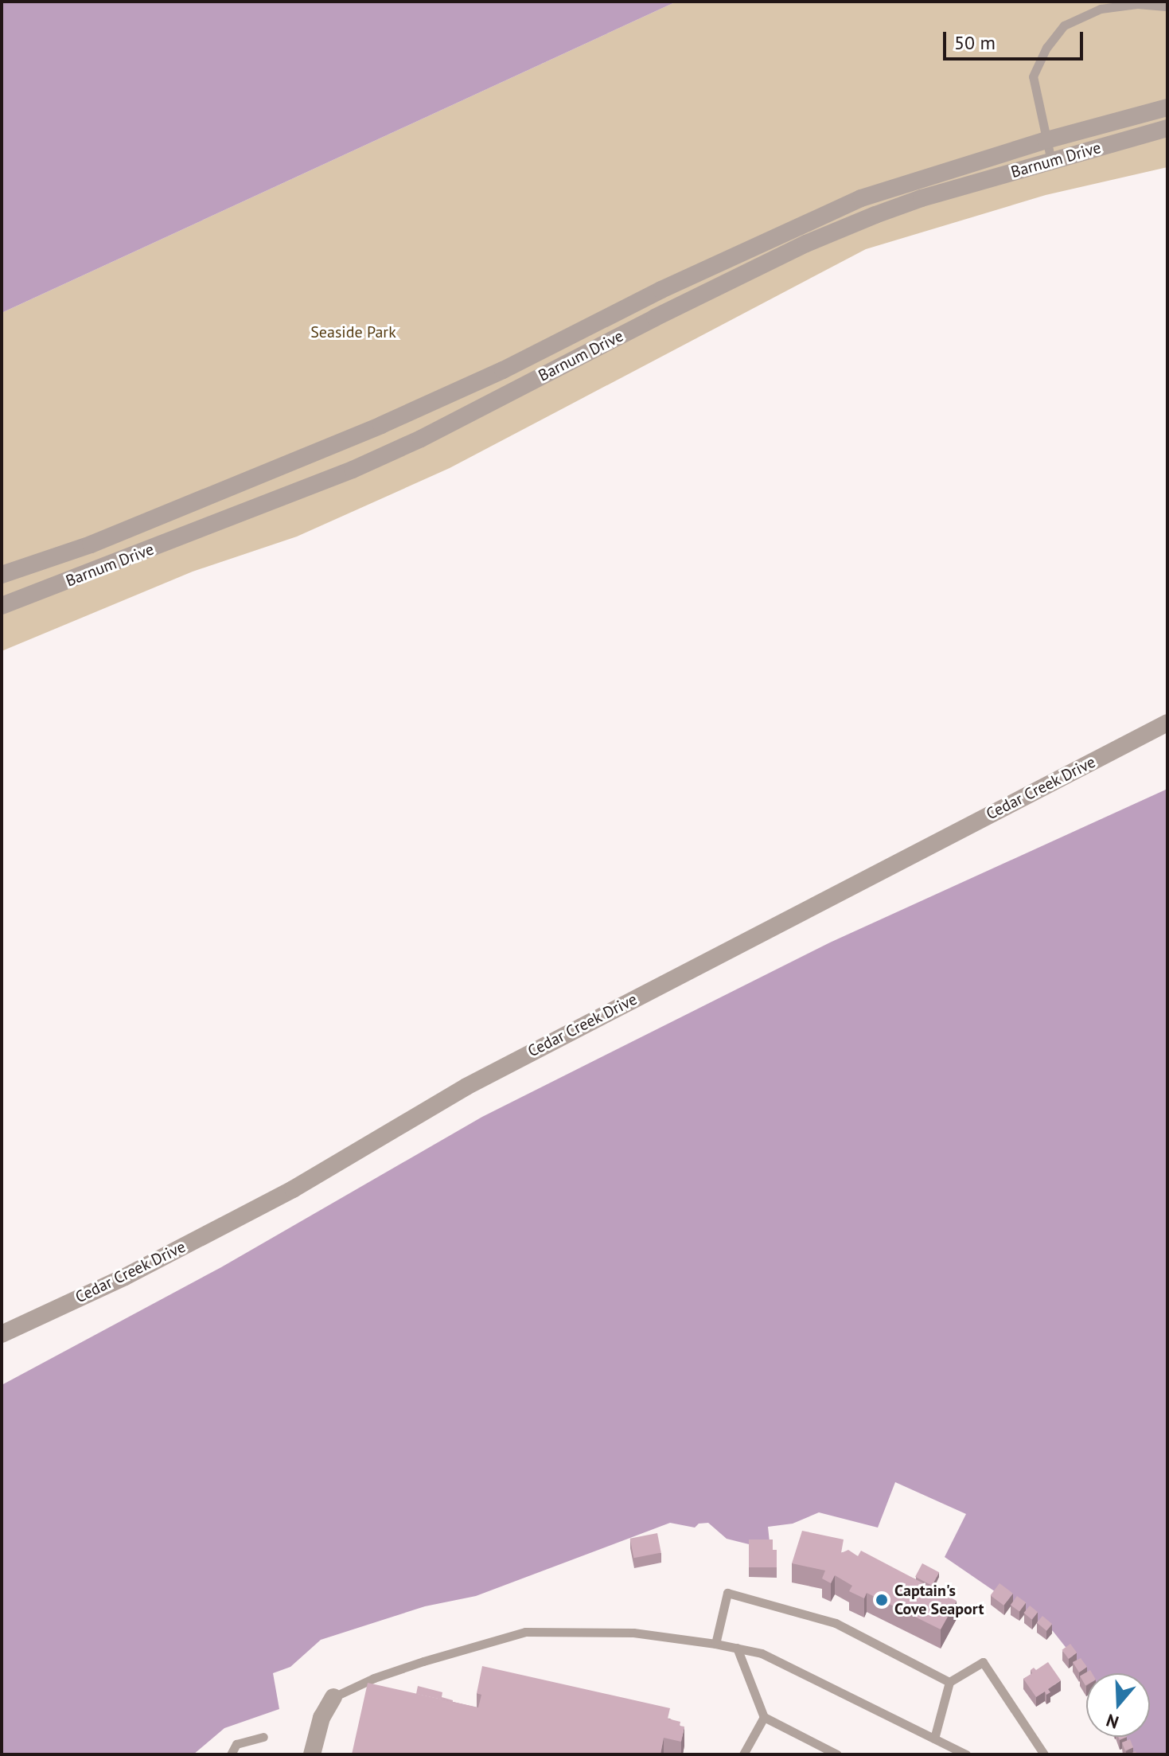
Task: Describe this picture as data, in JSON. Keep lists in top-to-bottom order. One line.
{"streets":{"street":["Barnum Drive","Cedar Creek Drive"]},"parks":["Seaside Park"],"places":["Captain's Cove Seaport"],"scale_bar":"50 m","north":"bottom"}
